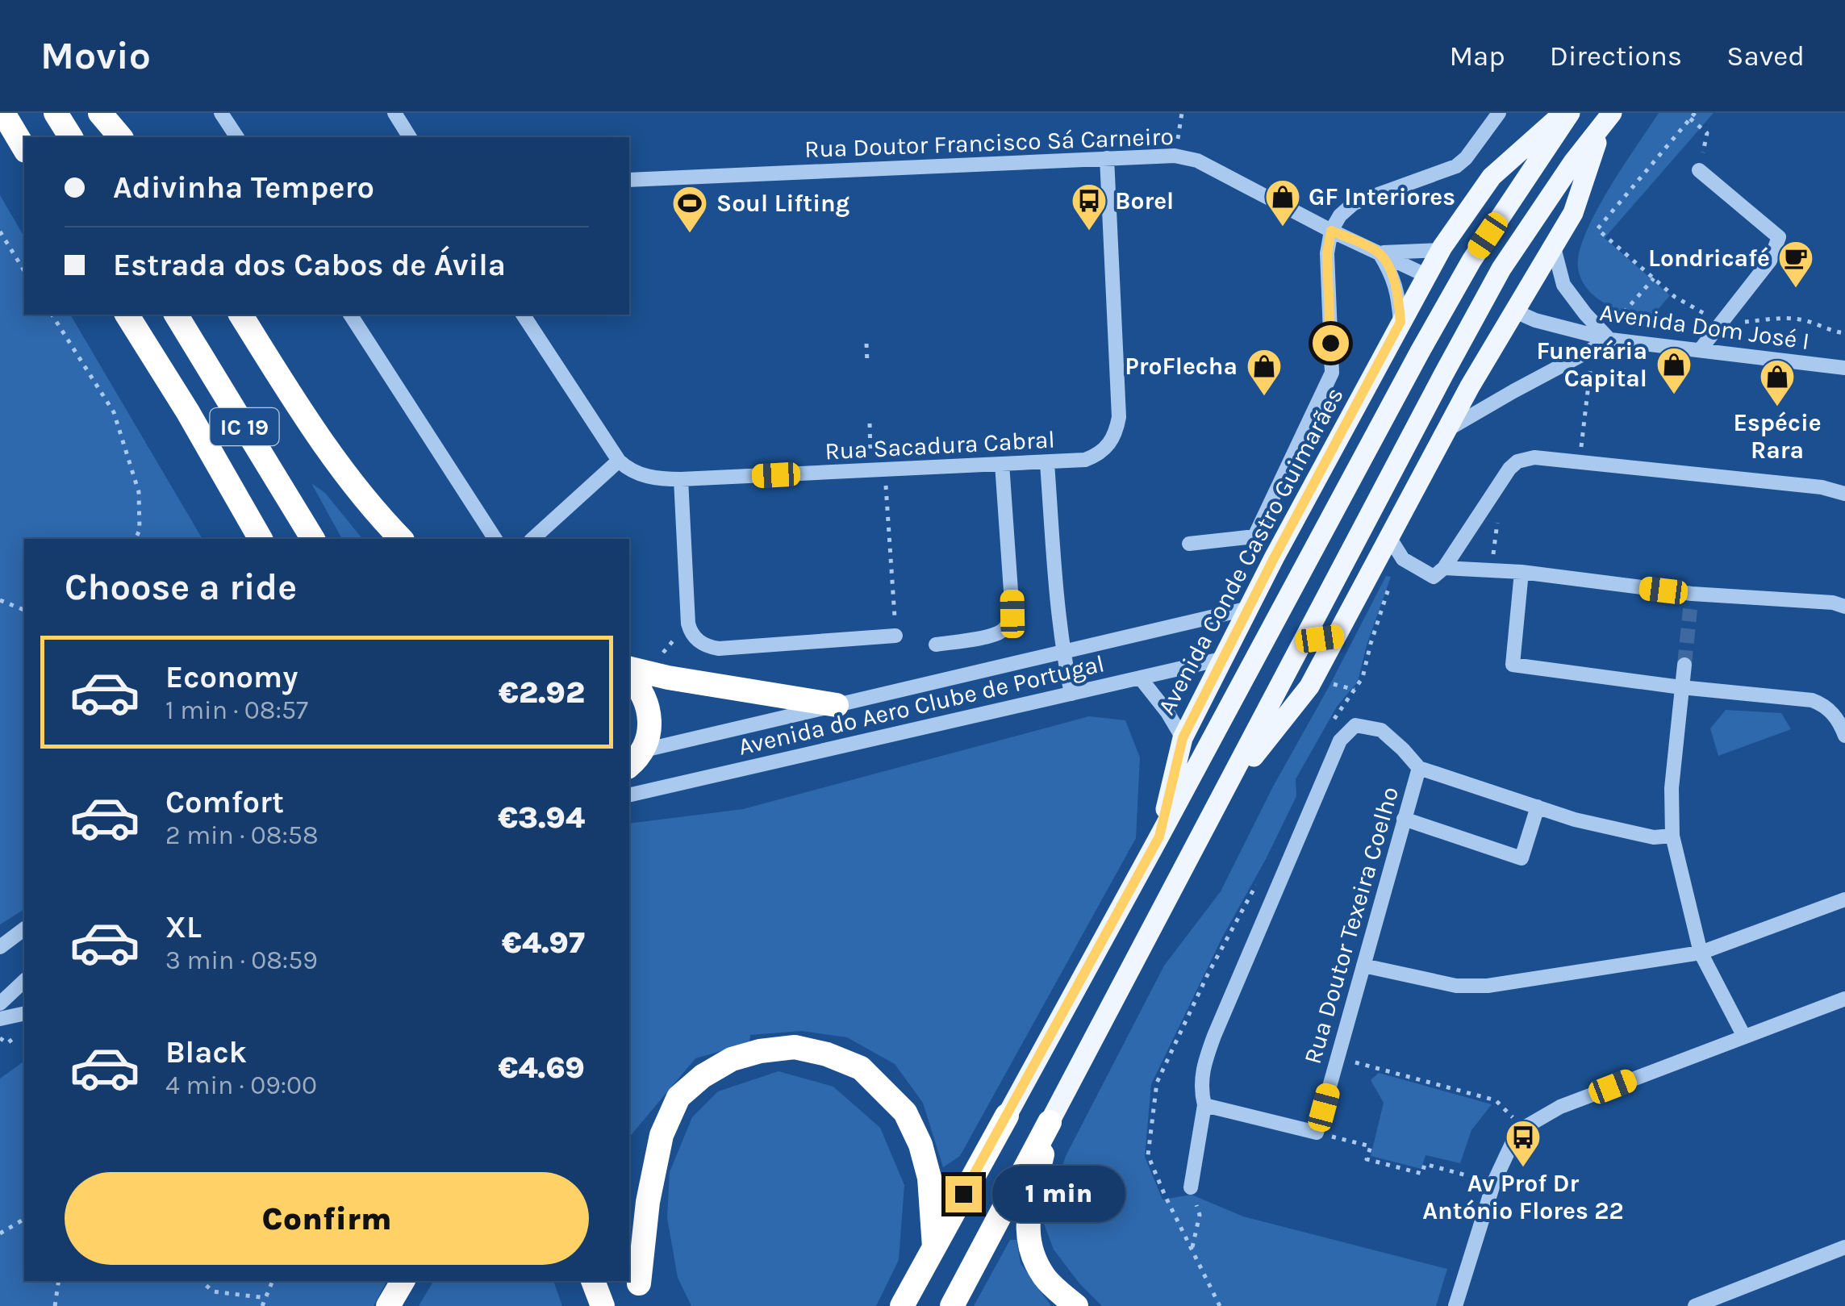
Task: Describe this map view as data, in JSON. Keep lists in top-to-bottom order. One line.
{"streets":{"highway":["IC 19"],"main road":["Avenida Conde Castro Guimarães"],"street":["Rua Doutor Francisco Sá Carneiro","Avenida Dom José I","Rua Sacadura Cabral","Avenida do Aero Clube de Portugal","Rua Doutor Texeira Coelho"]},"crossings":[["Rua Doutor Francisco Sá Carneiro","Rua Sacadura Cabral"],["Rua Doutor Francisco Sá Carneiro","Avenida Conde Castro Guimarães"],["Avenida Conde Castro Guimarães","Avenida do Aero Clube de Portugal"]],"places":{"shop":["GF Interiores","Funerária Capital","ProFlecha","Espécie Rara"],"bus stop":["Borel","Av Prof Dr António Flores 22"],"sports":["Soul Lifting"],"cafe":["Londricafé"]},"page":{"header":"Movio","nav":["Map","Directions","Saved"],"banner":["Adivinha Tempero","Estrada dos Cabos de Ávila"],"heading":"Choose a ride","list":[{"name":"Economy","note":"1 min · 08:57","value":"€2.92"},{"name":"Comfort","note":"2 min · 08:58","value":"€3.94"},{"name":"XL","note":"3 min · 08:59","value":"€4.97"},{"name":"Black","note":"4 min · 09:00","value":"€4.69"}],"buttons":"Confirm","bubble":"1 min"}}
